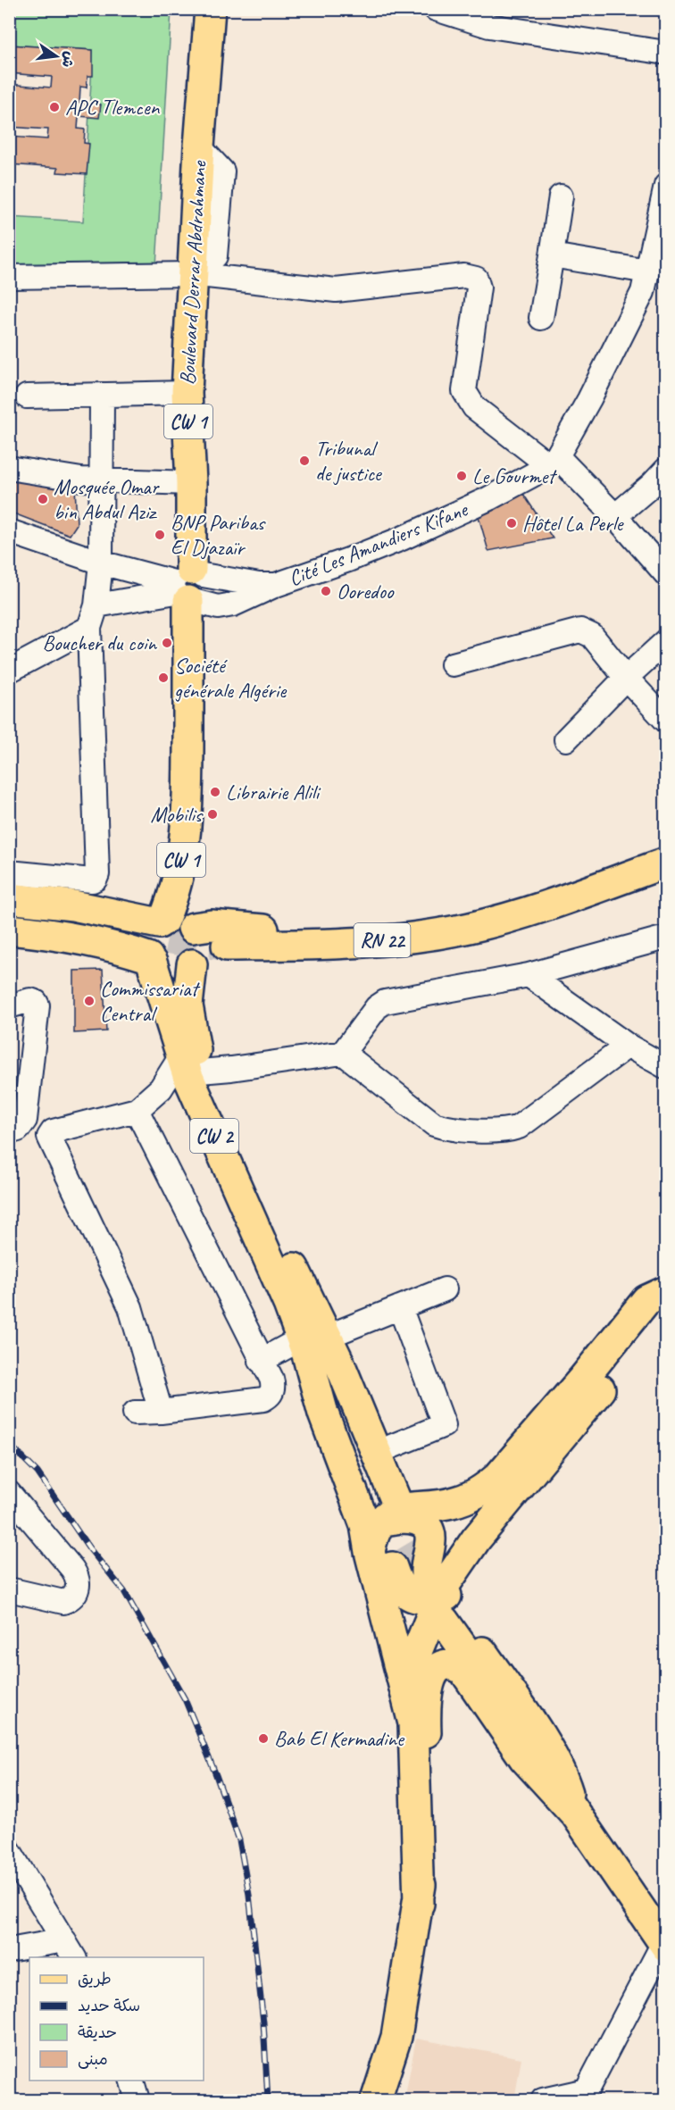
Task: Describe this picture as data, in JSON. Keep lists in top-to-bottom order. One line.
{"streets":{"main road":["Boulevard Derrar Abdrahmane","CW 1","RN 22","CW 2"],"street":["Cité Les Amandiers Kifane"]},"crossings":[["Boulevard Derrar Abdrahmane","Cité Les Amandiers Kifane"],["Boulevard Derrar Abdrahmane","CW 2"]],"places":["APC Tlemcen","Tribunal de justice","Le Gourmet","Mosquée Omar bin Abdul Aziz","Hôtel La Perle","BNP Paribas El Djazaïr","Ooredoo","Boucher du coin","Société générale Algérie","Librairie Alili","Mobilis","Commissariat Central","Bab El Kermadine"],"legend":["طريق","سكة حديد","حديقة","مبنى"],"north":"right"}
